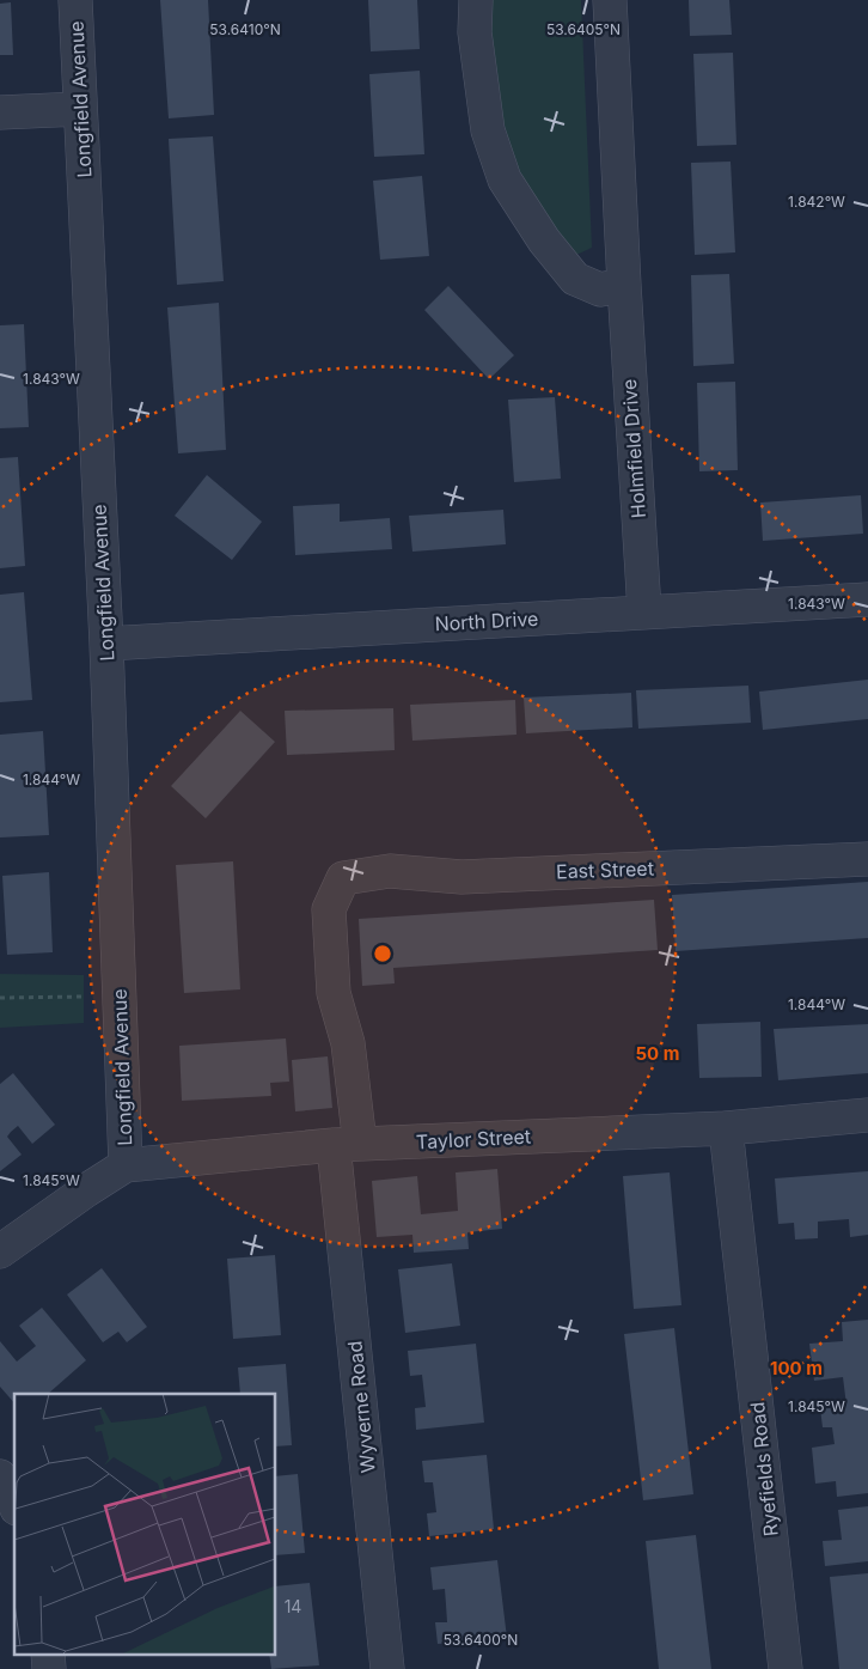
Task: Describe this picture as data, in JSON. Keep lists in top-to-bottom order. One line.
{"streets":{"street":["Longfield Avenue","Holmfield Drive","North Drive","East Street","Taylor Street","Wyverne Road","Ryefields Road"]},"crossings":[["Longfield Avenue","North Drive"],["Longfield Avenue","Taylor Street"],["Holmfield Drive","North Drive"],["East Street","Wyverne Road"],["Taylor Street","Wyverne Road"],["Taylor Street","Ryefields Road"]],"house_numbers":["14"],"coordinates":["53.6405°N","53.6410°N","1.842°W","1.843°W","1.844°W","1.845°W","53.6400°N"],"rings":["50 m","100 m"]}
